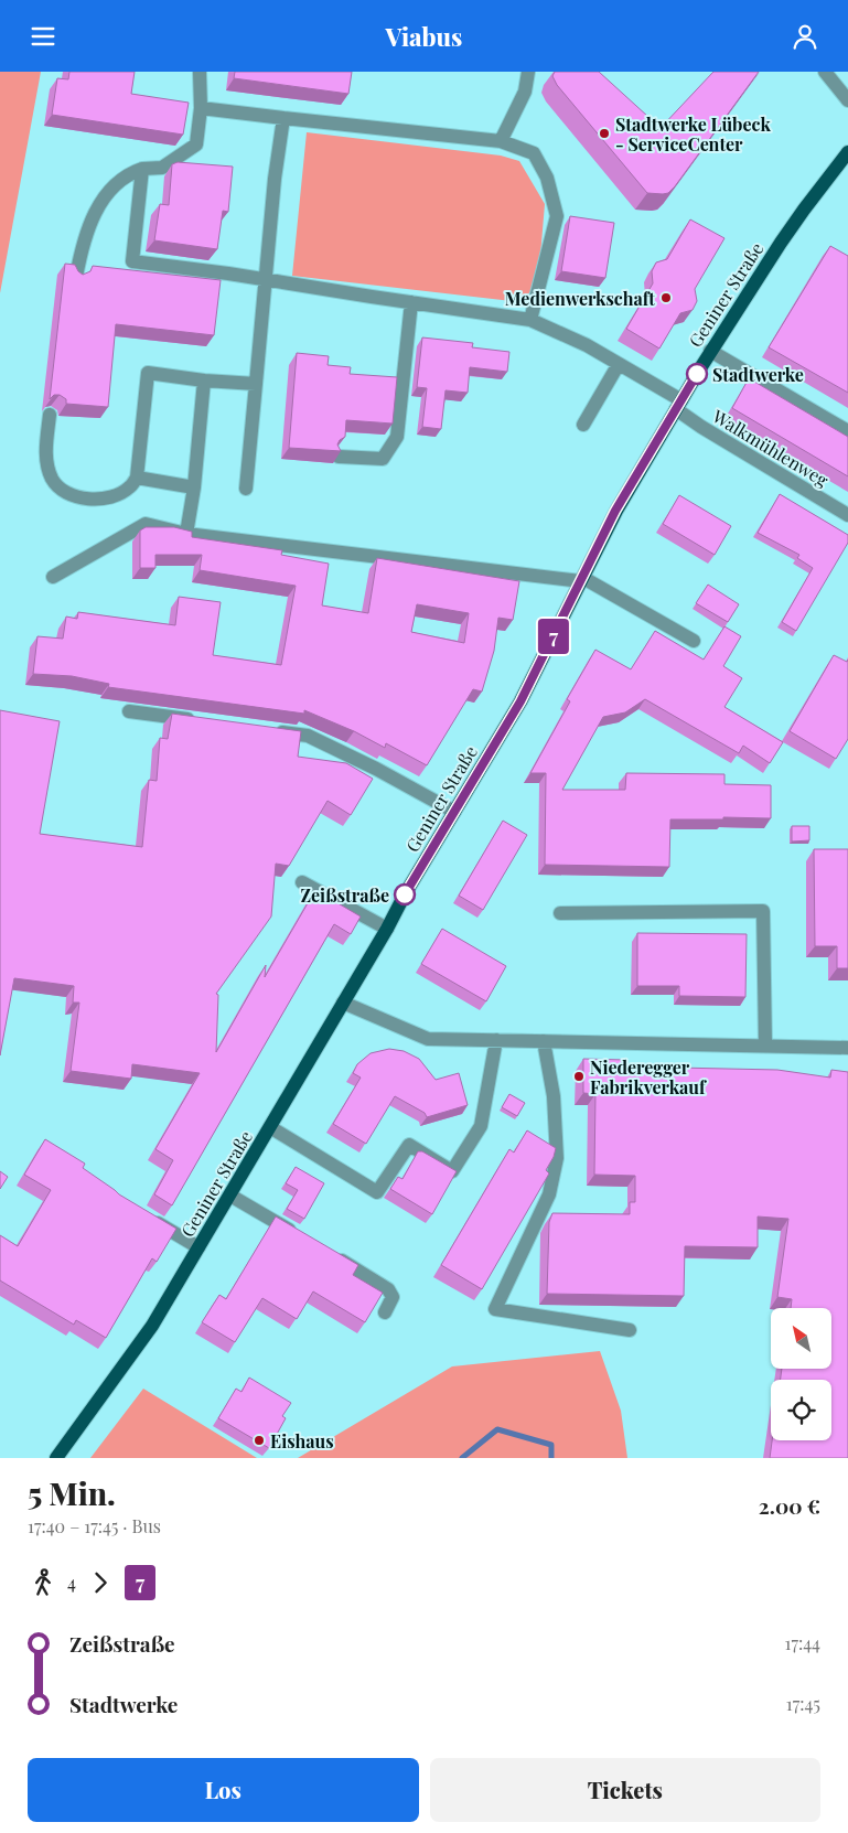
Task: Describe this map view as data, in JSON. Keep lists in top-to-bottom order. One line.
{"streets":{"main road":["Geniner Straße"],"street":["Walkmühlenweg"]},"crossings":[["Geniner Straße","Walkmühlenweg"]],"places":["Stadtwerke Lübeck - ServiceCenter","Medienwerkschaft","Stadtwerke","Zeißstraße","Niederegger Fabrikverkauf","Eishaus"],"lines":["bus line 7"],"north":"top left","page":{"header":"Viabus","on_map":"7","heading":["5 Min.","17:40 – 17:45 · Bus","2.00 €"],"legs":["4","7"],"list":[{"name":"Zeißstraße","value":"17:44"},{"name":"Stadtwerke","value":"17:45"}],"buttons":["Los","Tickets"]}}
